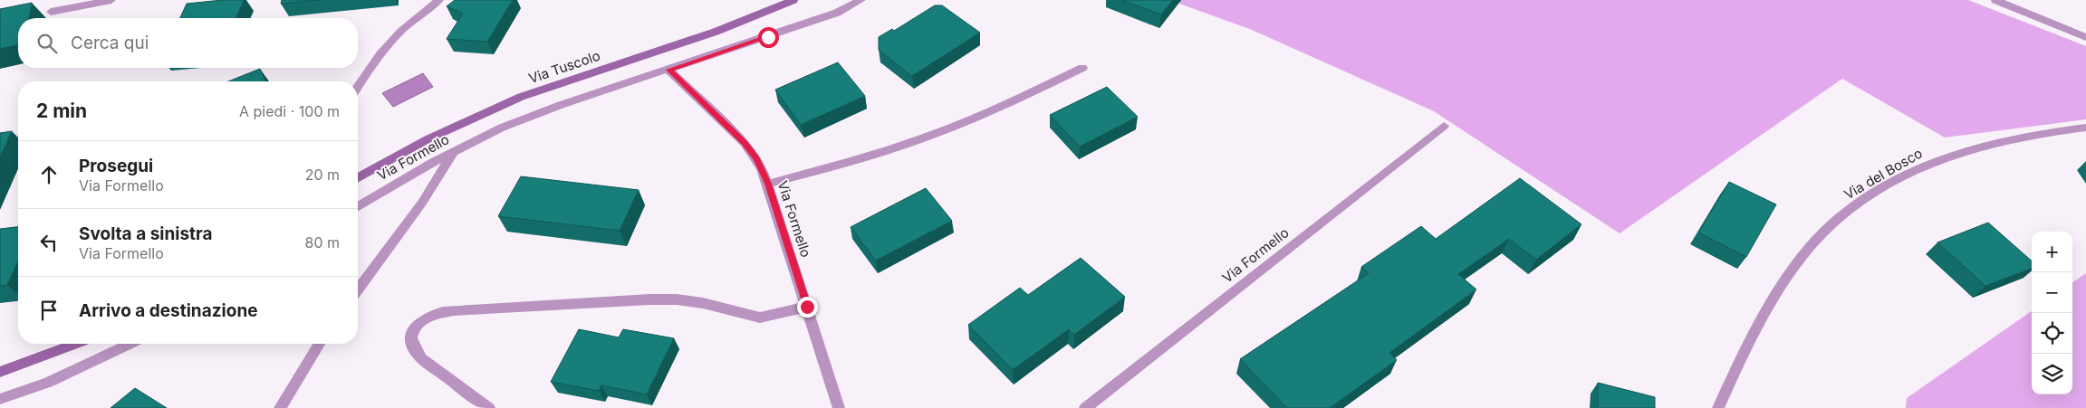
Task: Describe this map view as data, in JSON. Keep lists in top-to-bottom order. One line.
{"streets":{"street":["Via Tuscolo","Via Formello","Via del Bosco"]},"page":{"search":"Cerca qui","heading":["2 min","A piedi · 100 m"],"list":[["Prosegui","Via Formello","20 m"],["Svolta a sinistra","Via Formello","80 m"],"Arrivo a destinazione"],"map_buttons":["+","−"]}}
